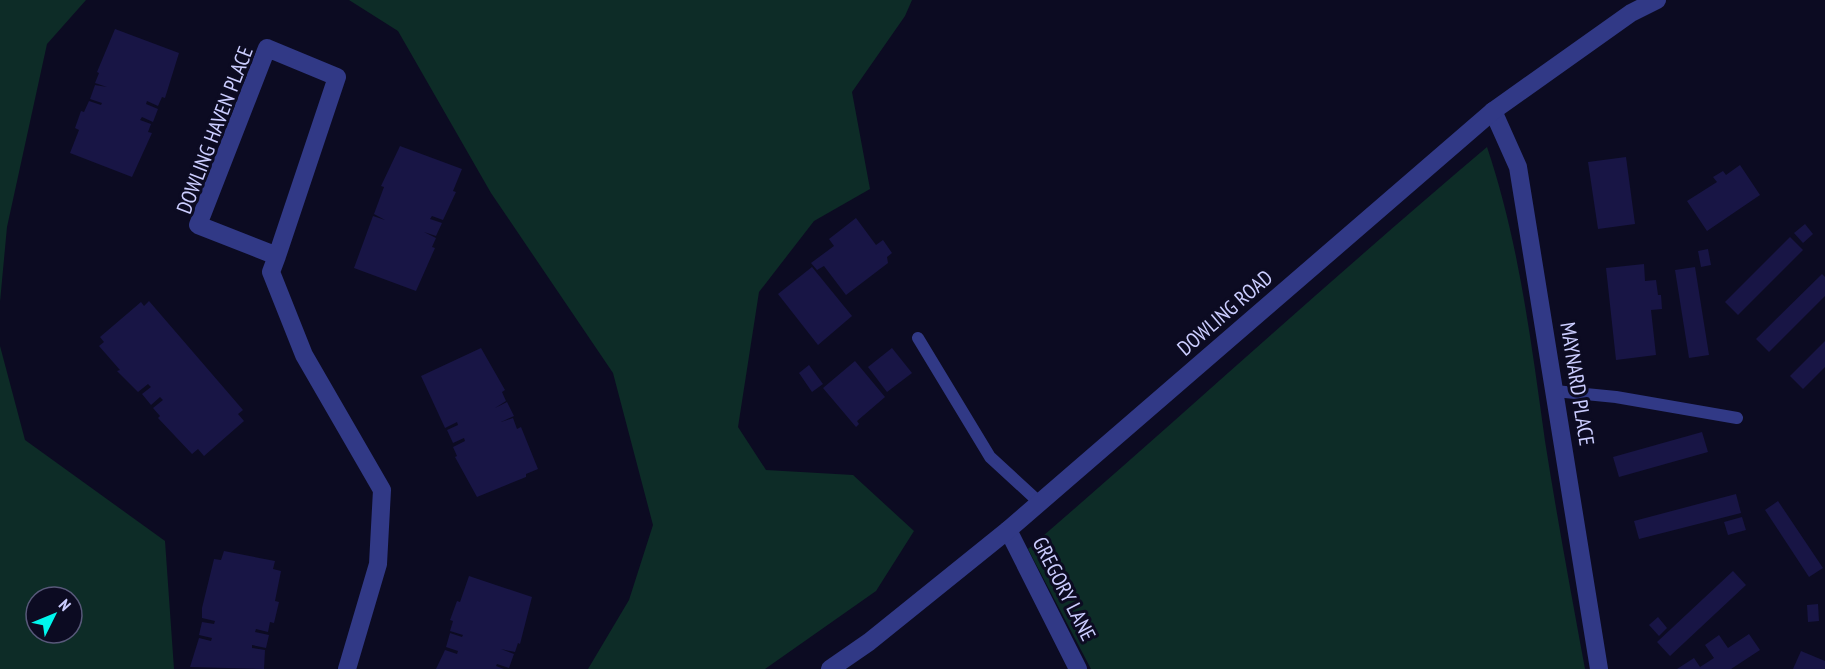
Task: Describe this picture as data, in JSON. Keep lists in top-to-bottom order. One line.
{"streets":{"street":["DOWLING HAVEN PLACE","DOWLING ROAD","MAYNARD PLACE","GREGORY LANE"]},"crossings":[["DOWLING ROAD","MAYNARD PLACE"],["DOWLING ROAD","GREGORY LANE"]],"north":"top right"}
